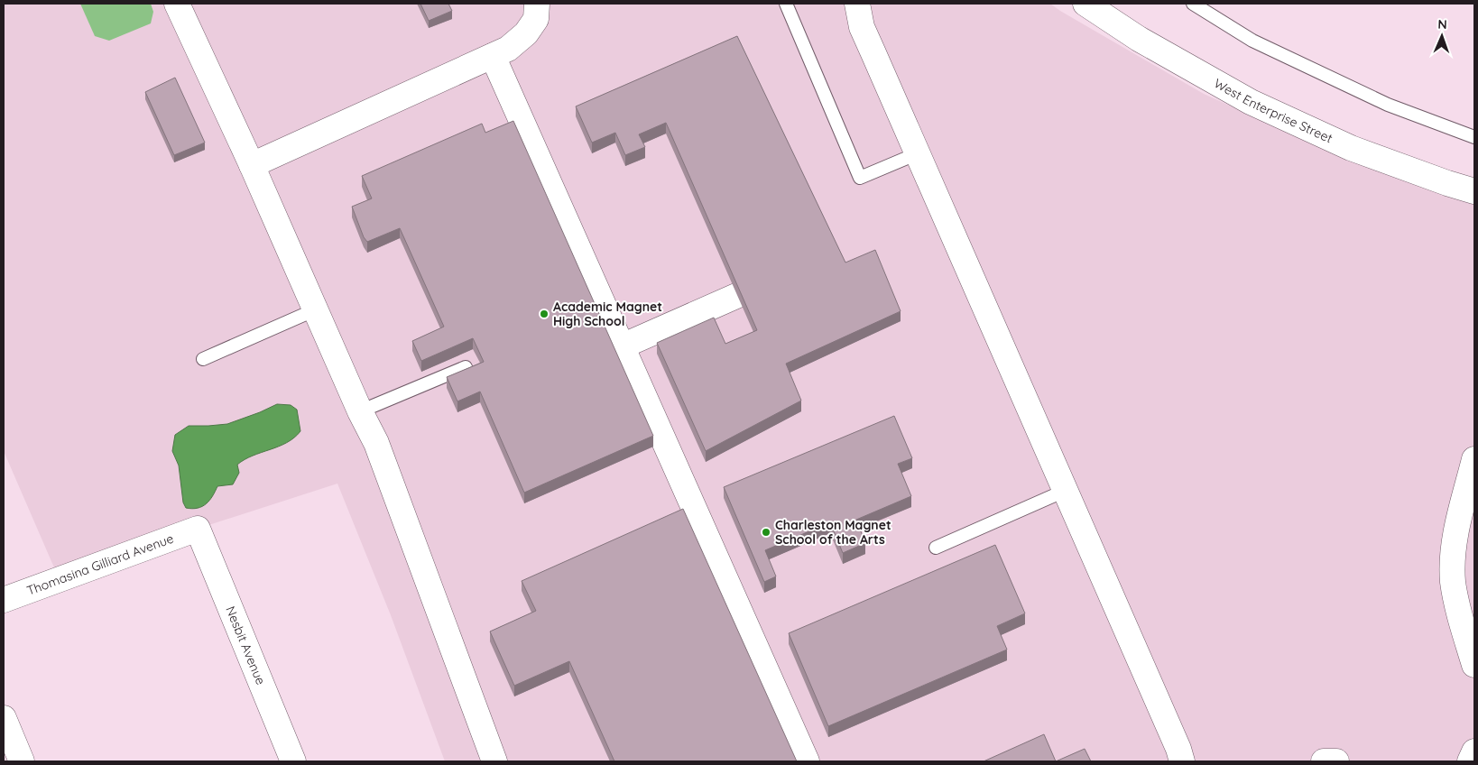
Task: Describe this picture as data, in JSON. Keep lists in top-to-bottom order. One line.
{"streets":{"street":["West Enterprise Street","Thomasina Gilliard Avenue","Nesbit Avenue"]},"crossings":[["Thomasina Gilliard Avenue","Nesbit Avenue"]],"places":["Academic Magnet High School","Charleston Magnet School of the Arts"],"north":"top"}
